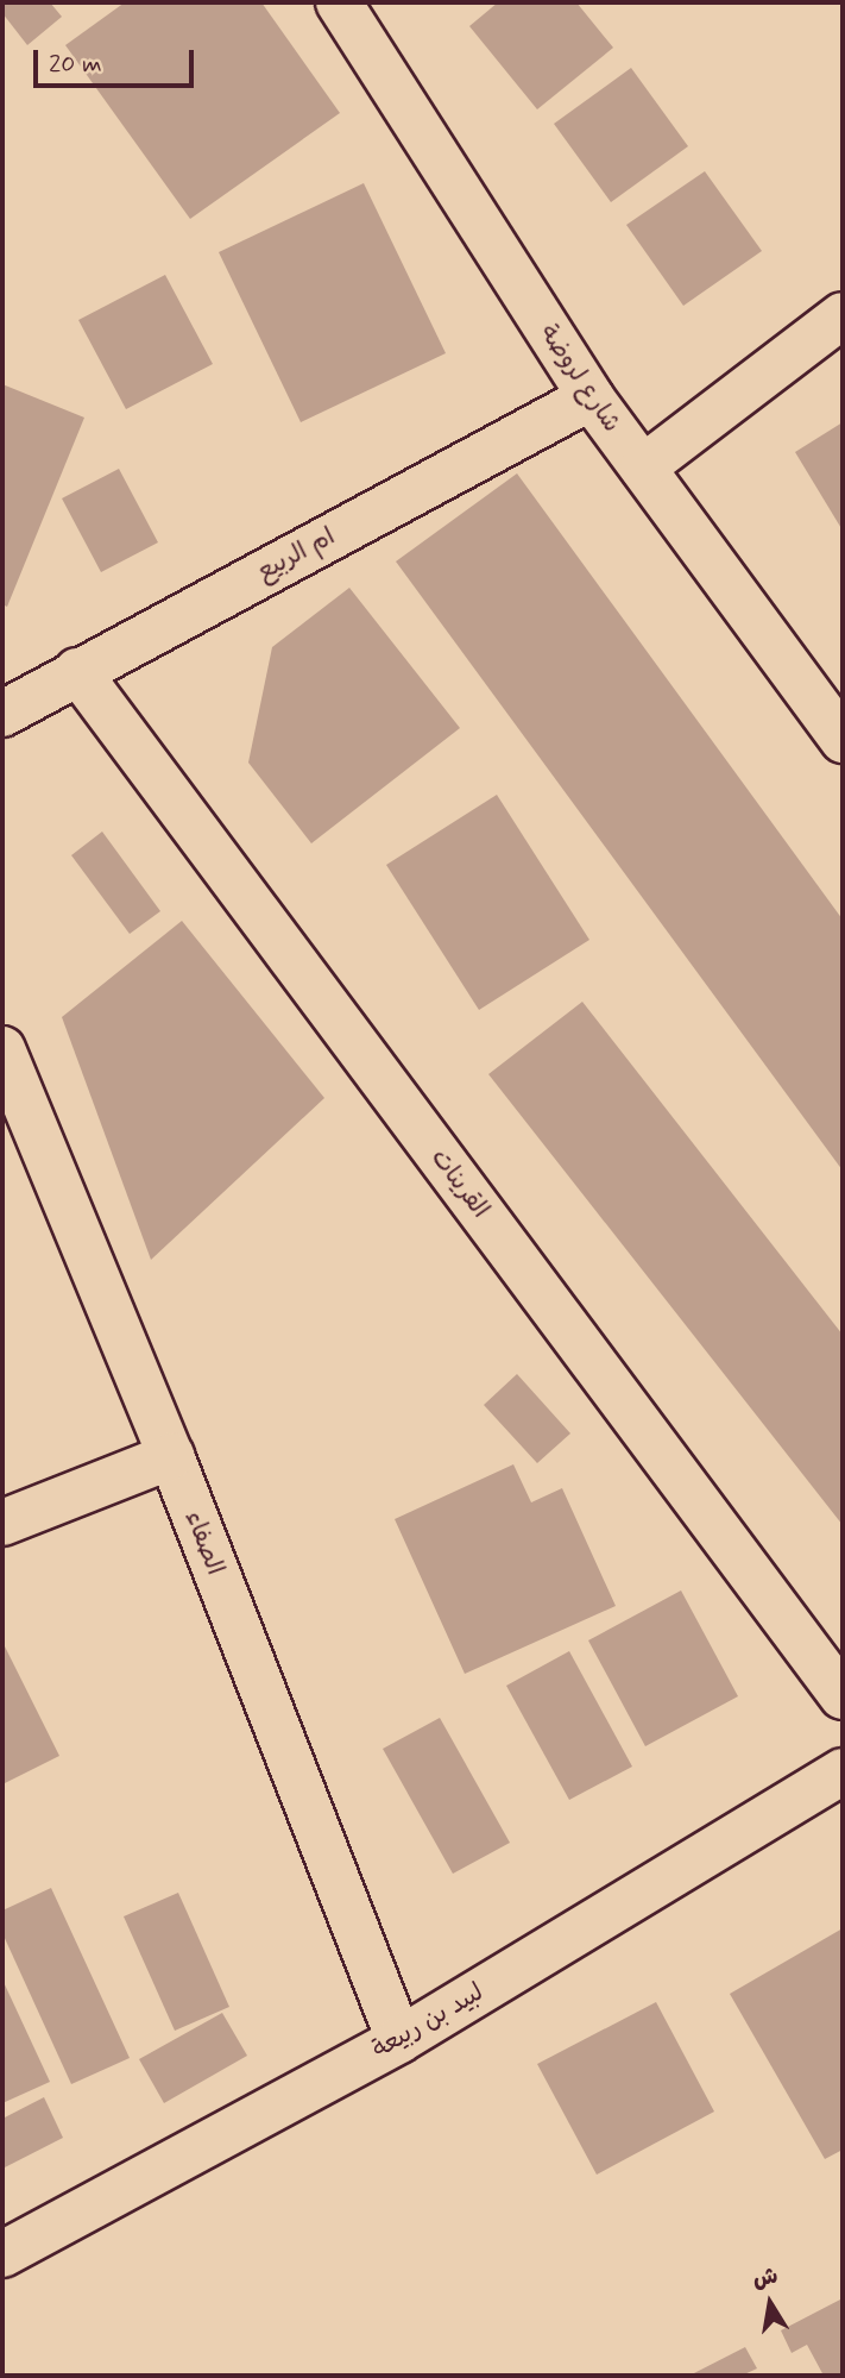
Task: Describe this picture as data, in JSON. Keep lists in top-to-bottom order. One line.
{"streets":{"street":["شارع لروضة","ام الربيع","القرينات","الصفاء","لبيد بن ربيعة"]},"crossings":[["شارع لروضة","ام الربيع"],["ام الربيع","القرينات"],["الصفاء","لبيد بن ربيعة"]],"scale_bar":"20 m","north":"top"}
